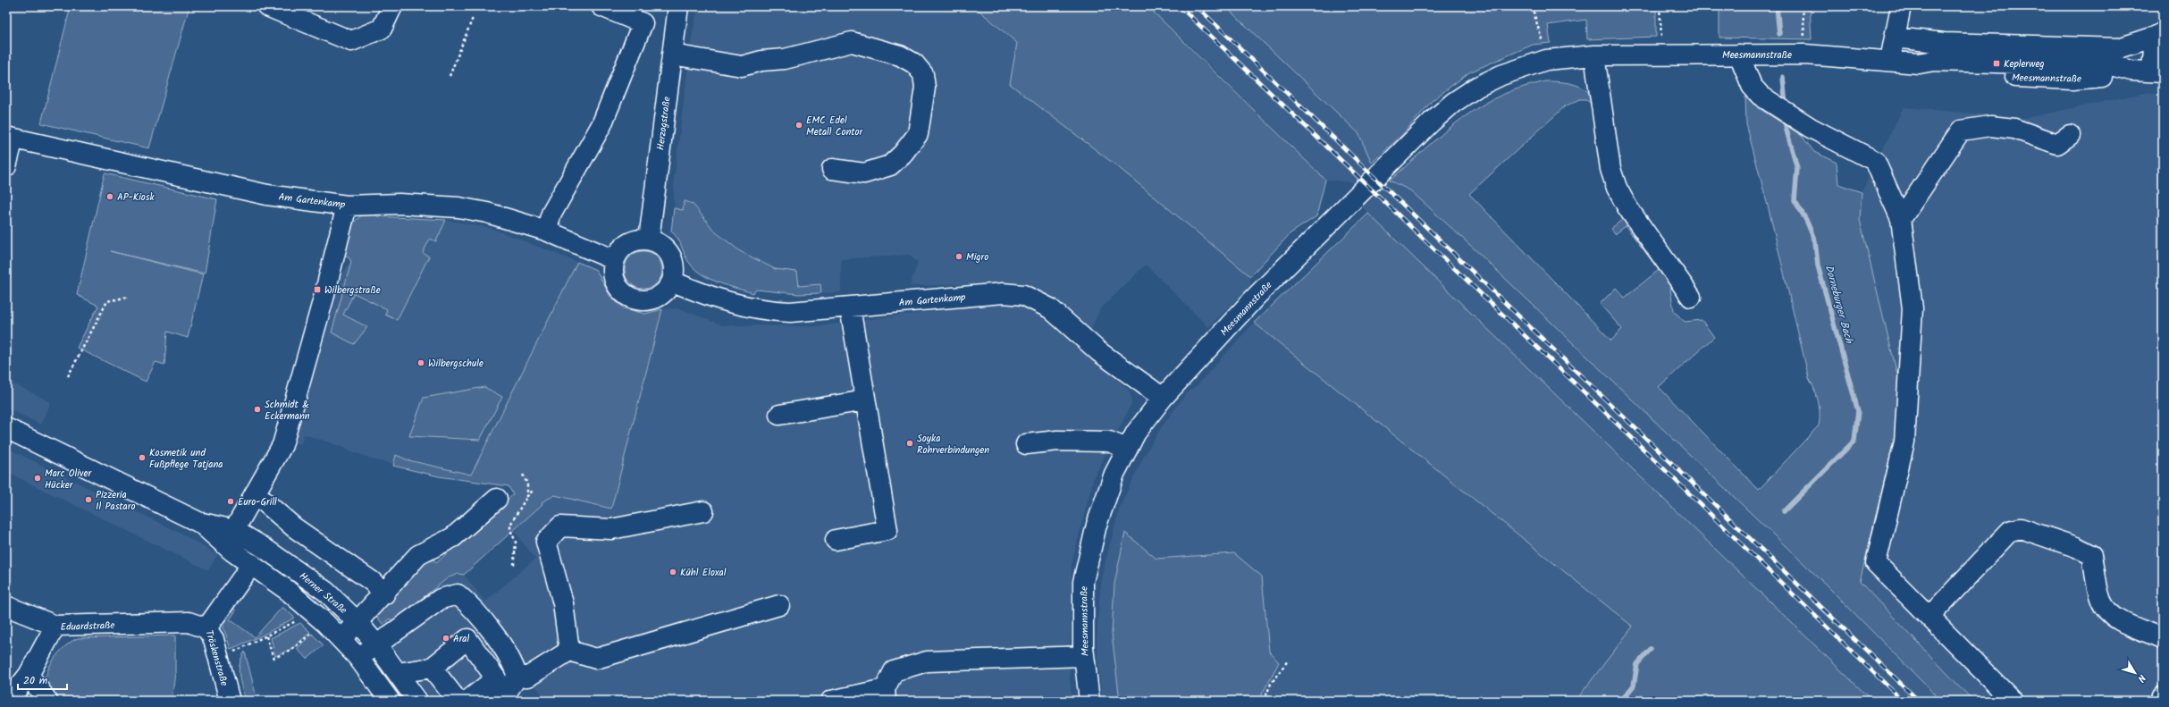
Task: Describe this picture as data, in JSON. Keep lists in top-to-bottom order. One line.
{"streets":{"street":["Meesmannstraße","Herzogstraße","Am Gartenkamp","Herner Straße","Eduardstraße","Tröskenstraße"]},"crossings":[["Meesmannstraße","Am Gartenkamp"],["Herzogstraße","Am Gartenkamp"],["Herner Straße","Tröskenstraße"],["Eduardstraße","Tröskenstraße"]],"water":["Dorneburger Bach"],"places":{"transit":["Keplerweg","Wilbergstraße"],"other":["EMC Edel Metall Contor","AP-Kiosk","Migro","Wilbergschule","Schmidt & Eckermann","Soyka Rohrverbindungen","Kosmetik und Fußpflege Tatjana","Marc Oliver Hücker","Pizzeria Il Pastaro","Euro-Grill","Kühl Eloxal","Aral"]},"scale_bar":"20 m","north":"bottom right"}
